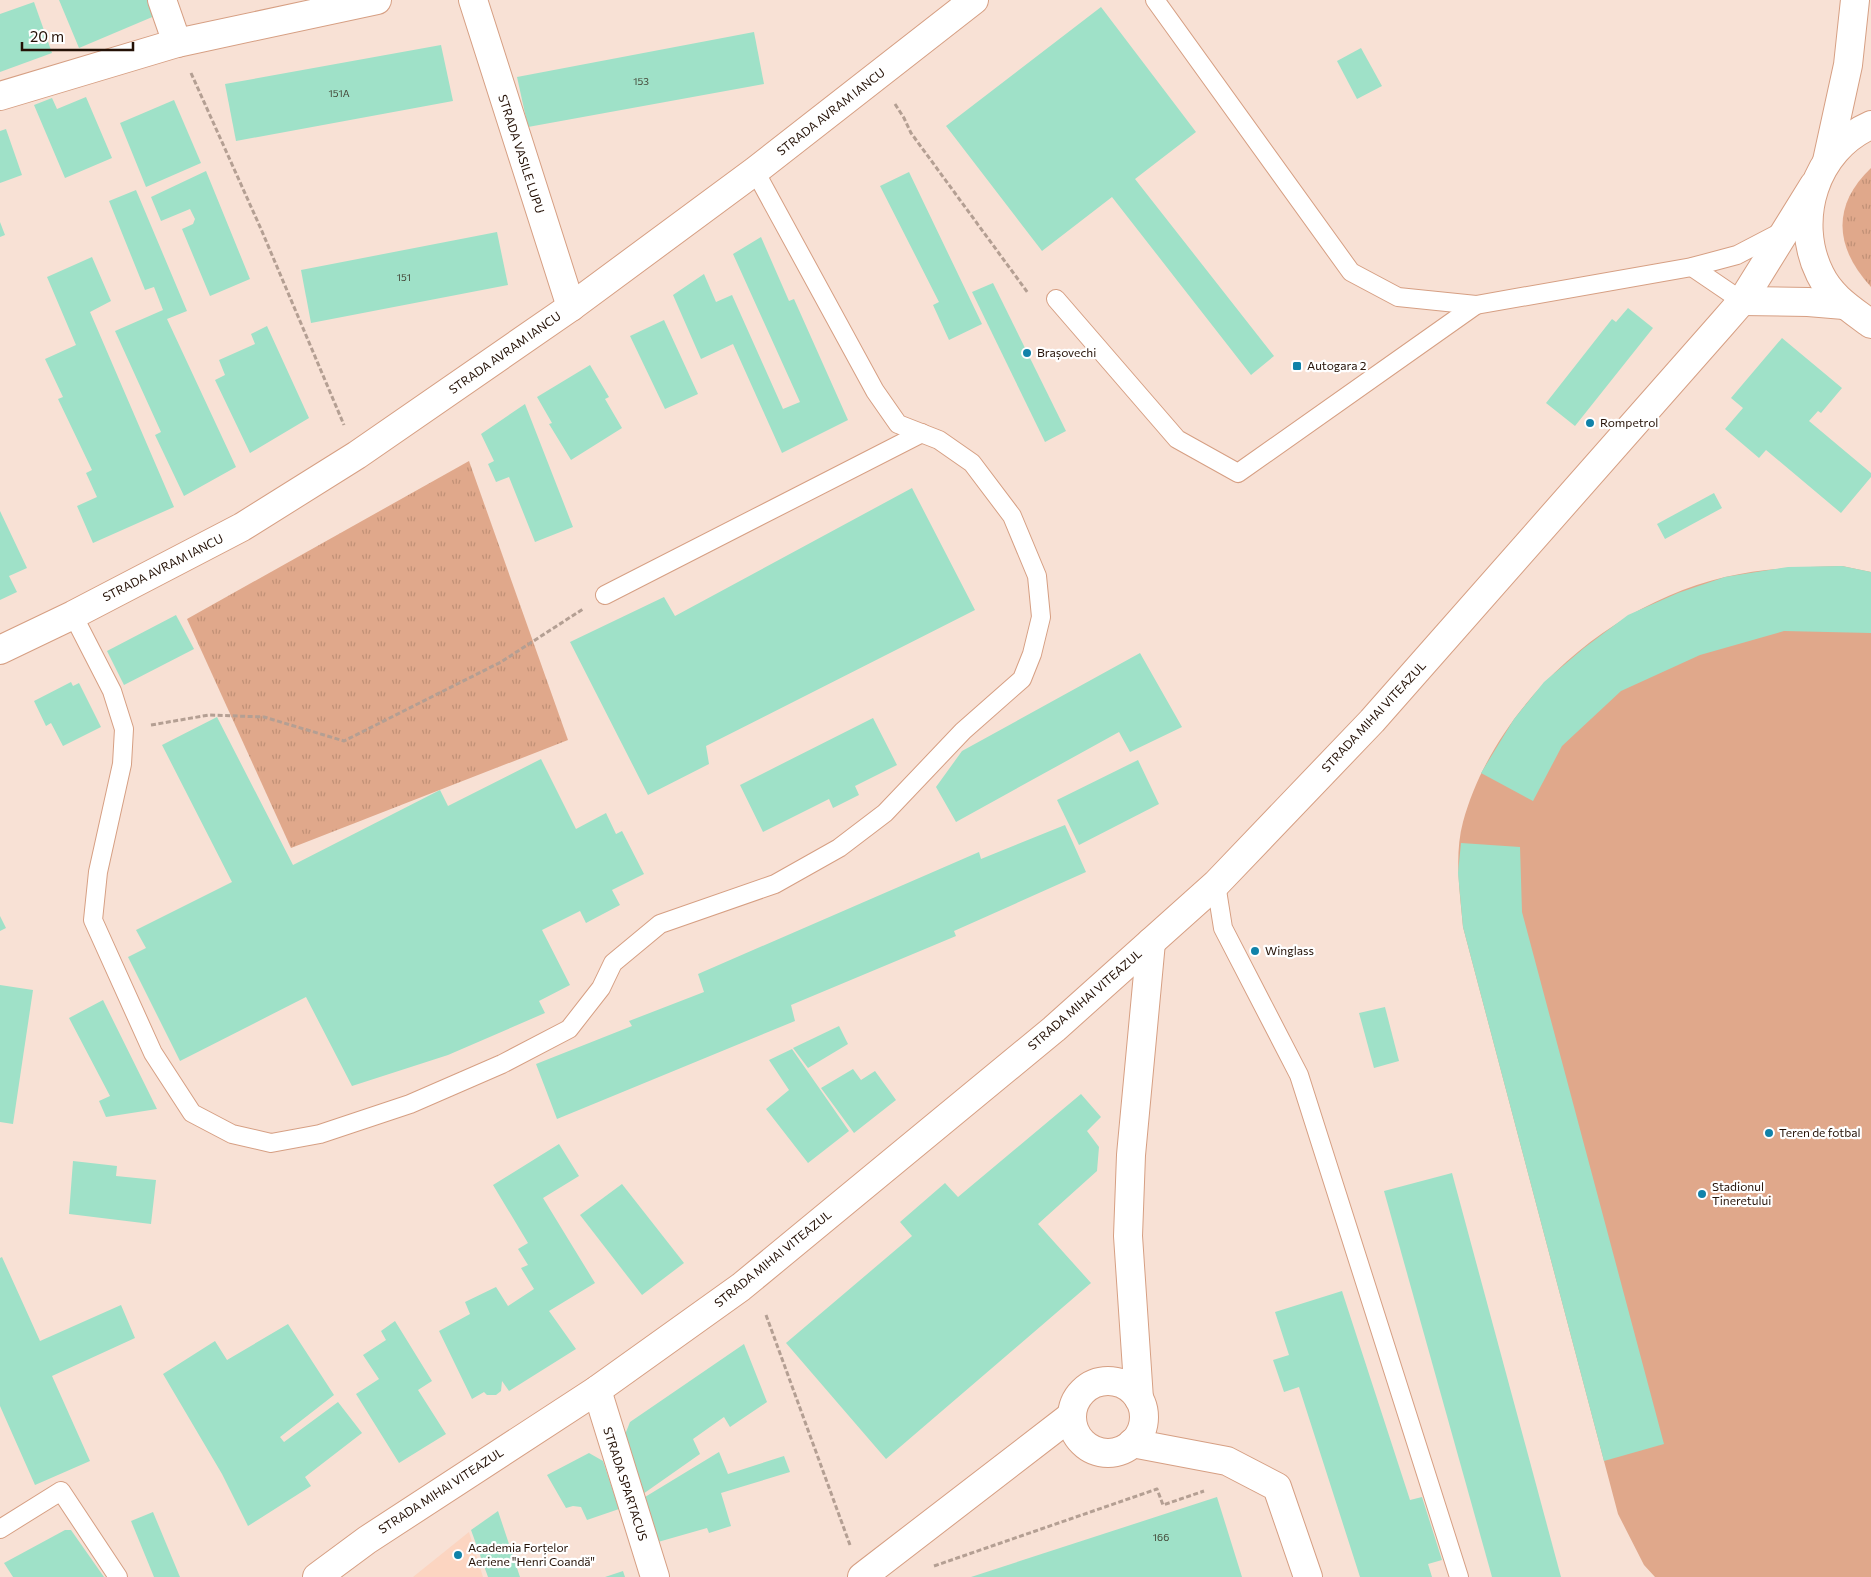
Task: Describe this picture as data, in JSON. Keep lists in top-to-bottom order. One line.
{"streets":{"street":["STRADA AVRAM IANCU","STRADA VASILE LUPU","STRADA MIHAI VITEAZUL","STRADA SPARTACUS"]},"crossings":[["STRADA AVRAM IANCU","STRADA VASILE LUPU"],["STRADA MIHAI VITEAZUL","STRADA SPARTACUS"]],"places":{"other":["Brașovechi","Rompetrol","Winglass","Teren de fotbal","Stadionul Tineretului","Academia Forțelor Aeriene \"Henri Coandă\""],"transit":["Autogara 2"]},"house_numbers":["153","151A","151","166"],"scale_bar":"20 m"}
